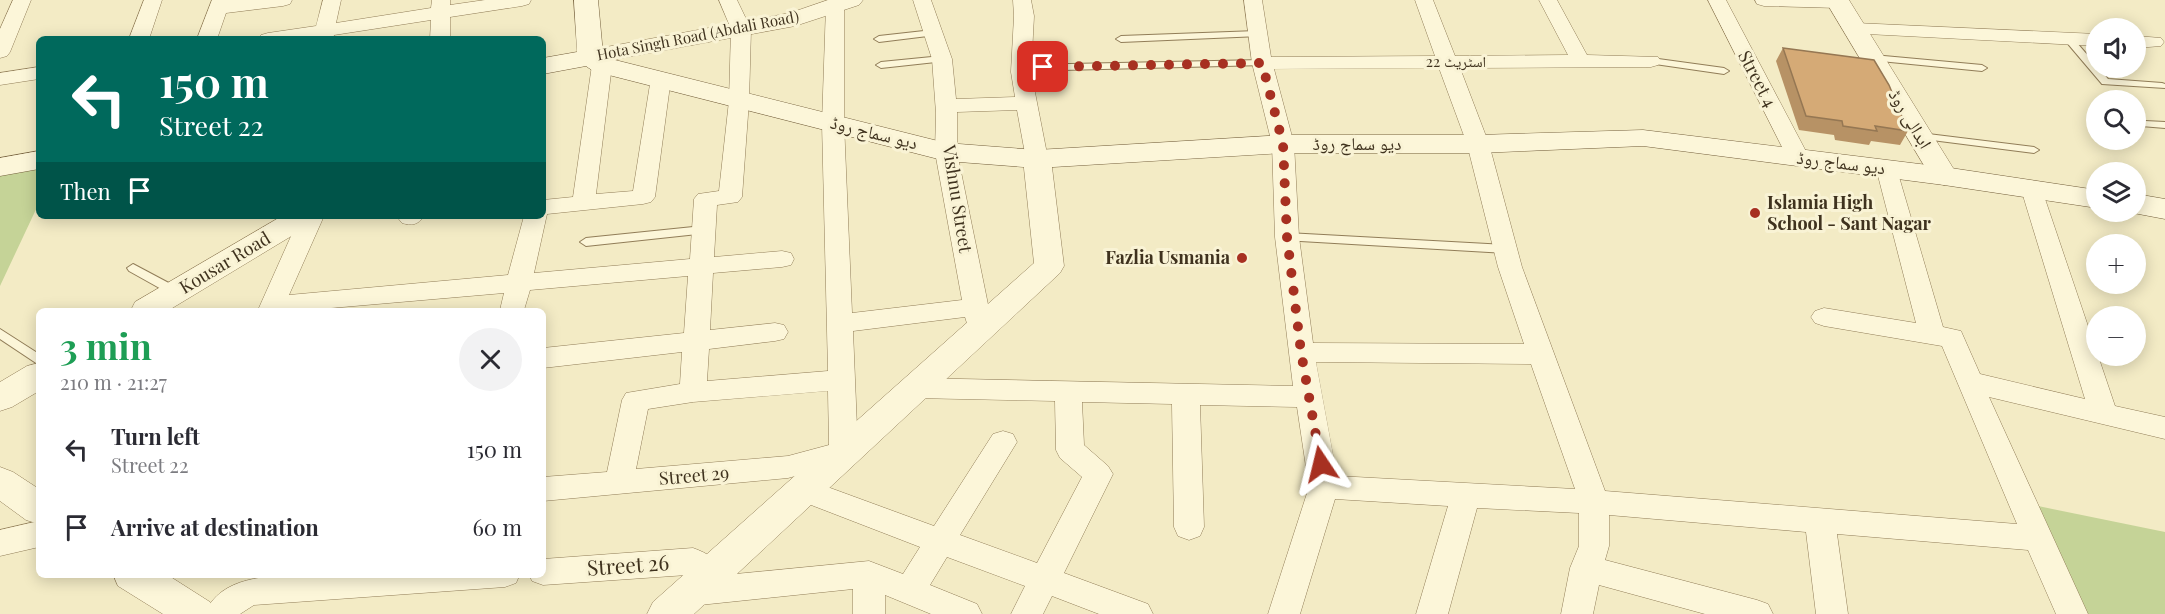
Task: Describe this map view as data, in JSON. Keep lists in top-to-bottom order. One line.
{"streets":{"main road":["Hota Singh Road (Abdali Road)","دیو سماج روڈ"],"street":["اسٹریٹ 22","Street 4","ابدالی روڈ","Vishnu Street","Kousar Road","Street 29","Street 26"]},"crossings":[["Hota Singh Road (Abdali Road)","دیو سماج روڈ"],["Street 4","دیو سماج روڈ"],["ابدالی روڈ","دیو سماج روڈ"],["دیو سماج روڈ","Vishnu Street"]],"places":["Islamia High School - Sant Nagar","Fazlia Usmania"],"page":{"map_buttons":["+","−"],"turn":["150 m","Street 22"],"then":"Then","heading":["3 min","210 m · 21:27"],"list":[{"name":"Turn left","note":"Street 22","value":"150 m"},{"name":"Arrive at destination","value":"60 m"}]}}
